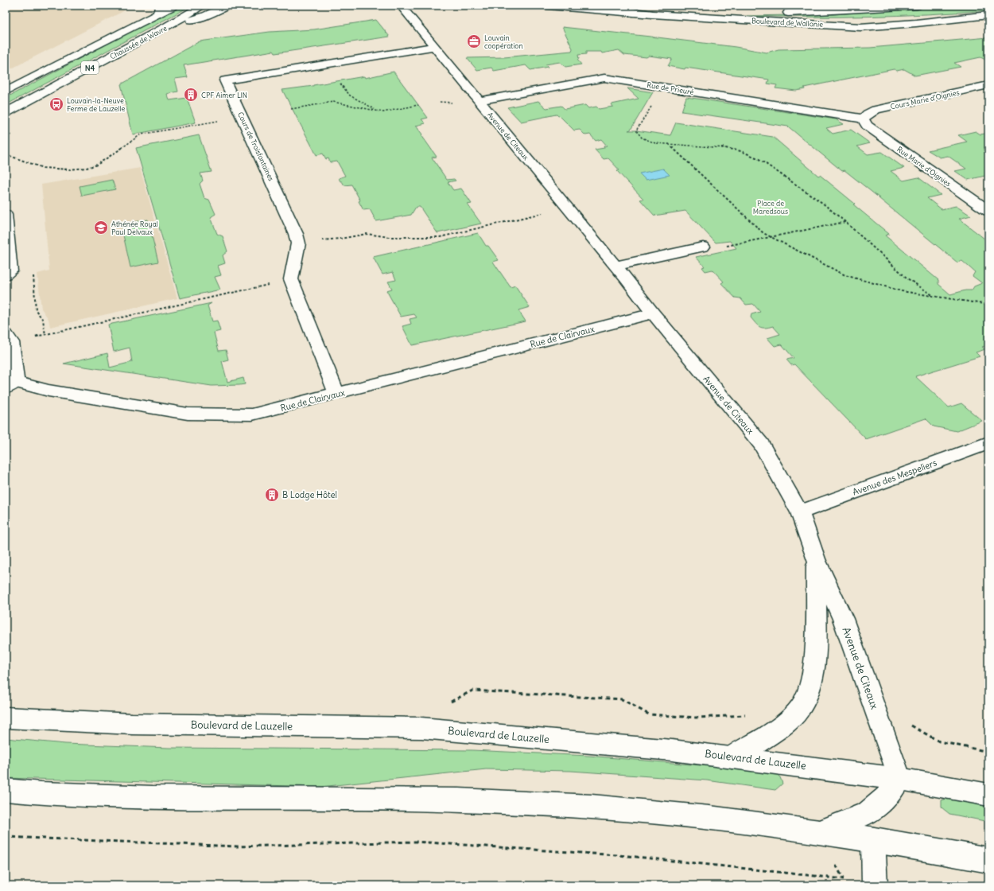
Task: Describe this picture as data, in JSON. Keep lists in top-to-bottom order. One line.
{"streets":{"street":["Boulevard de Wallonie","Chaussée de Wavre","N4","Rue de Prieuré","Cours Marie d'Oignies","Avenue de Citeaux","Cours de Troisfontaines","Rue Marie d'Oignies","Rue de Clairvaux","Avenue des Mespeliers","Boulevard de Lauzelle"]},"crossings":[["Rue de Prieuré","Cours Marie d'Oignies"],["Rue de Prieuré","Avenue de Citeaux"],["Rue de Prieuré","Rue Marie d'Oignies"],["Cours Marie d'Oignies","Rue Marie d'Oignies"],["Avenue de Citeaux","Cours de Troisfontaines"],["Avenue de Citeaux","Rue de Clairvaux"],["Avenue de Citeaux","Avenue des Mespeliers"],["Avenue de Citeaux","Boulevard de Lauzelle"]],"parks":["Place de Maredsous"],"places":{"office":["Louvain coopération"],"building":["CPF Aimer LlN","B Lodge Hôtel"],"bus stop":["Louvain-la-Neuve Ferme de Lauzelle"],"school or university":["Athénée Royal Paul Delvaux"]}}
